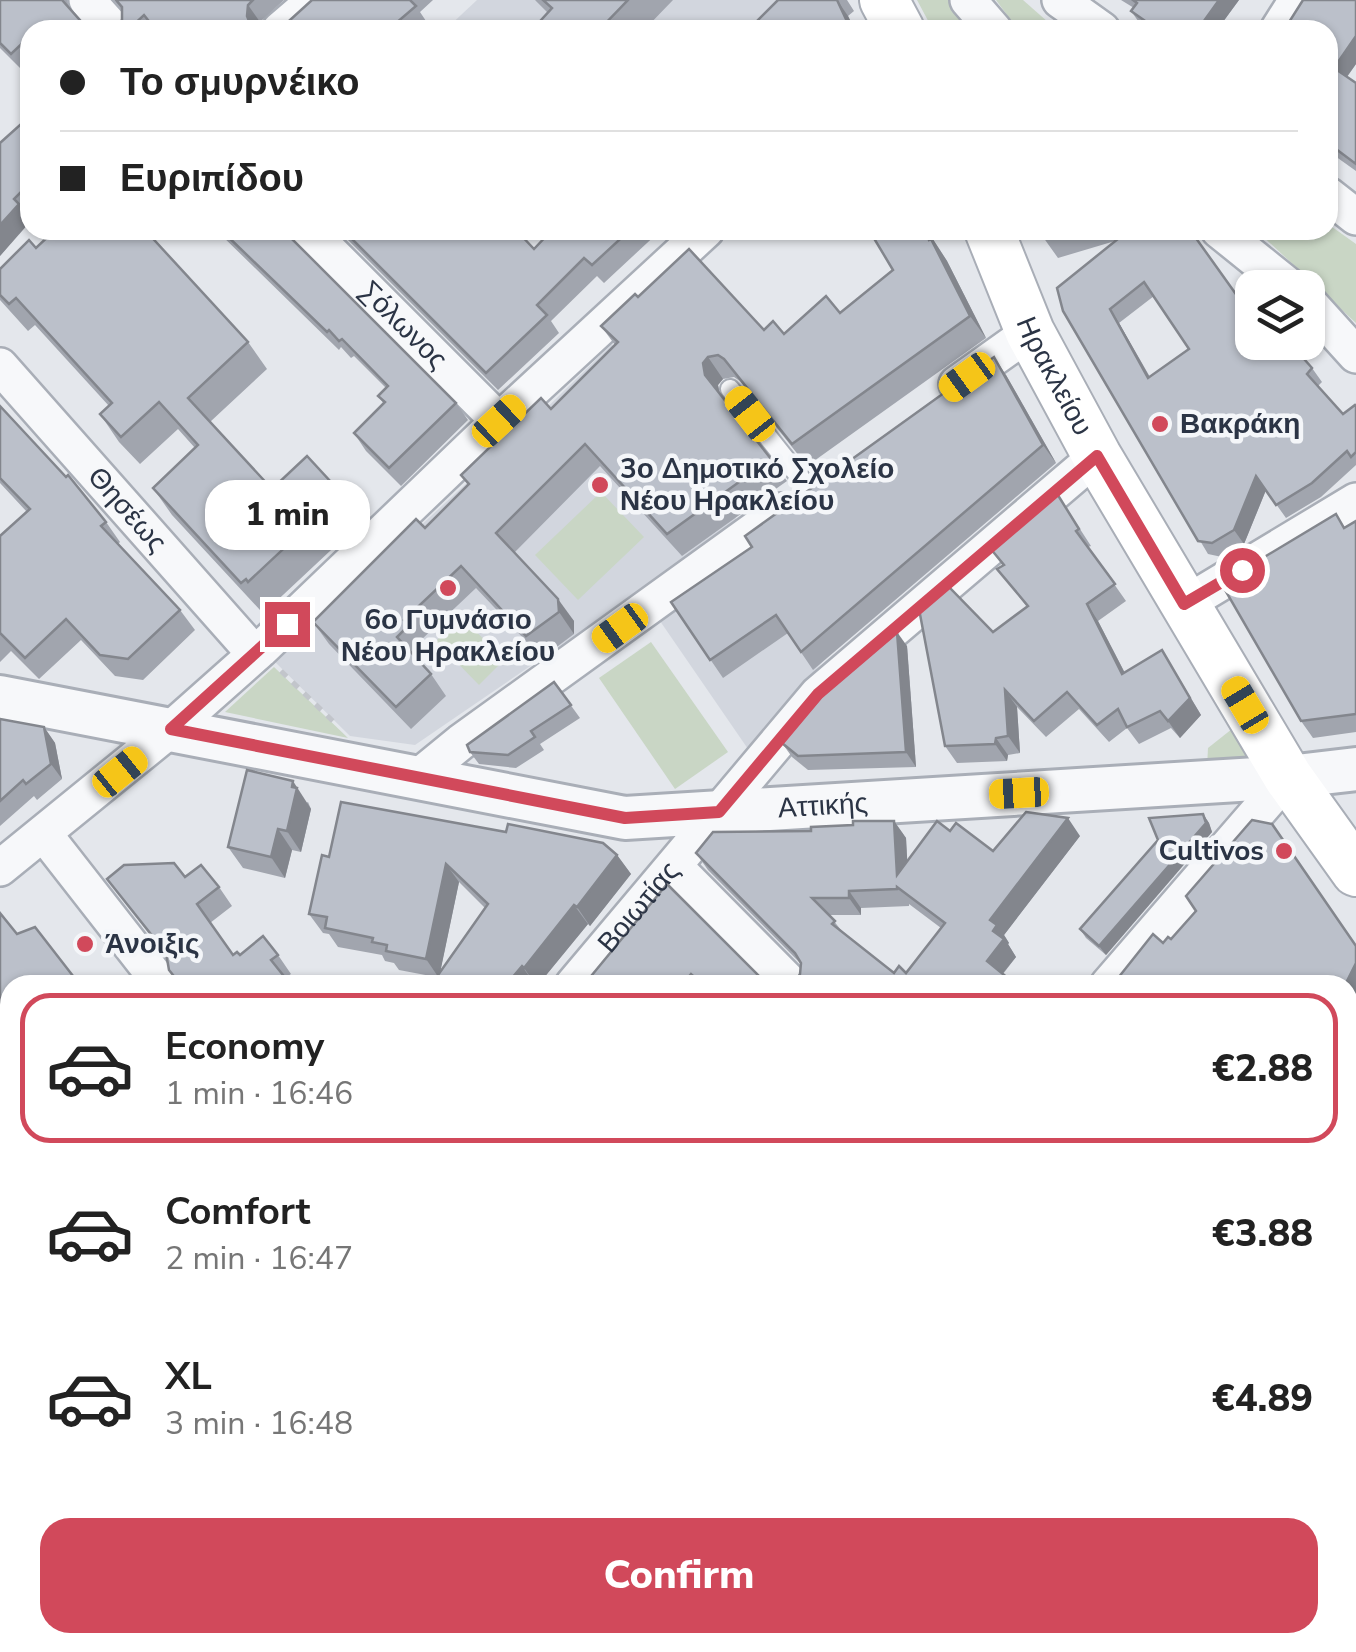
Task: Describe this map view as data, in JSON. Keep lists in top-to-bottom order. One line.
{"streets":{"main road":["Ηρακλείου"],"street":["Σόλωνος","Θησέως","Αττικής","Βοιωτίας"]},"crossings":[["Ηρακλείου","Αττικής"],["Ηρακλείου","Βοιωτίας"],["Αττικής","Βοιωτίας"]],"places":["Βακράκη","3ο Δημοτικό Σχολείο Νέου Ηρακλείου","6ο Γυμνάσιο Νέου Ηρακλείου","Cultivos","Άνοιξις"],"page":{"banner":["Το σμυρνέικο","Ευριπίδου"],"bubble":"1 min","list":[{"name":"Economy","note":"1 min · 16:46","value":"€2.88"},{"name":"Comfort","note":"2 min · 16:47","value":"€3.88"},{"name":"XL","note":"3 min · 16:48","value":"€4.89"}],"buttons":"Confirm"}}
